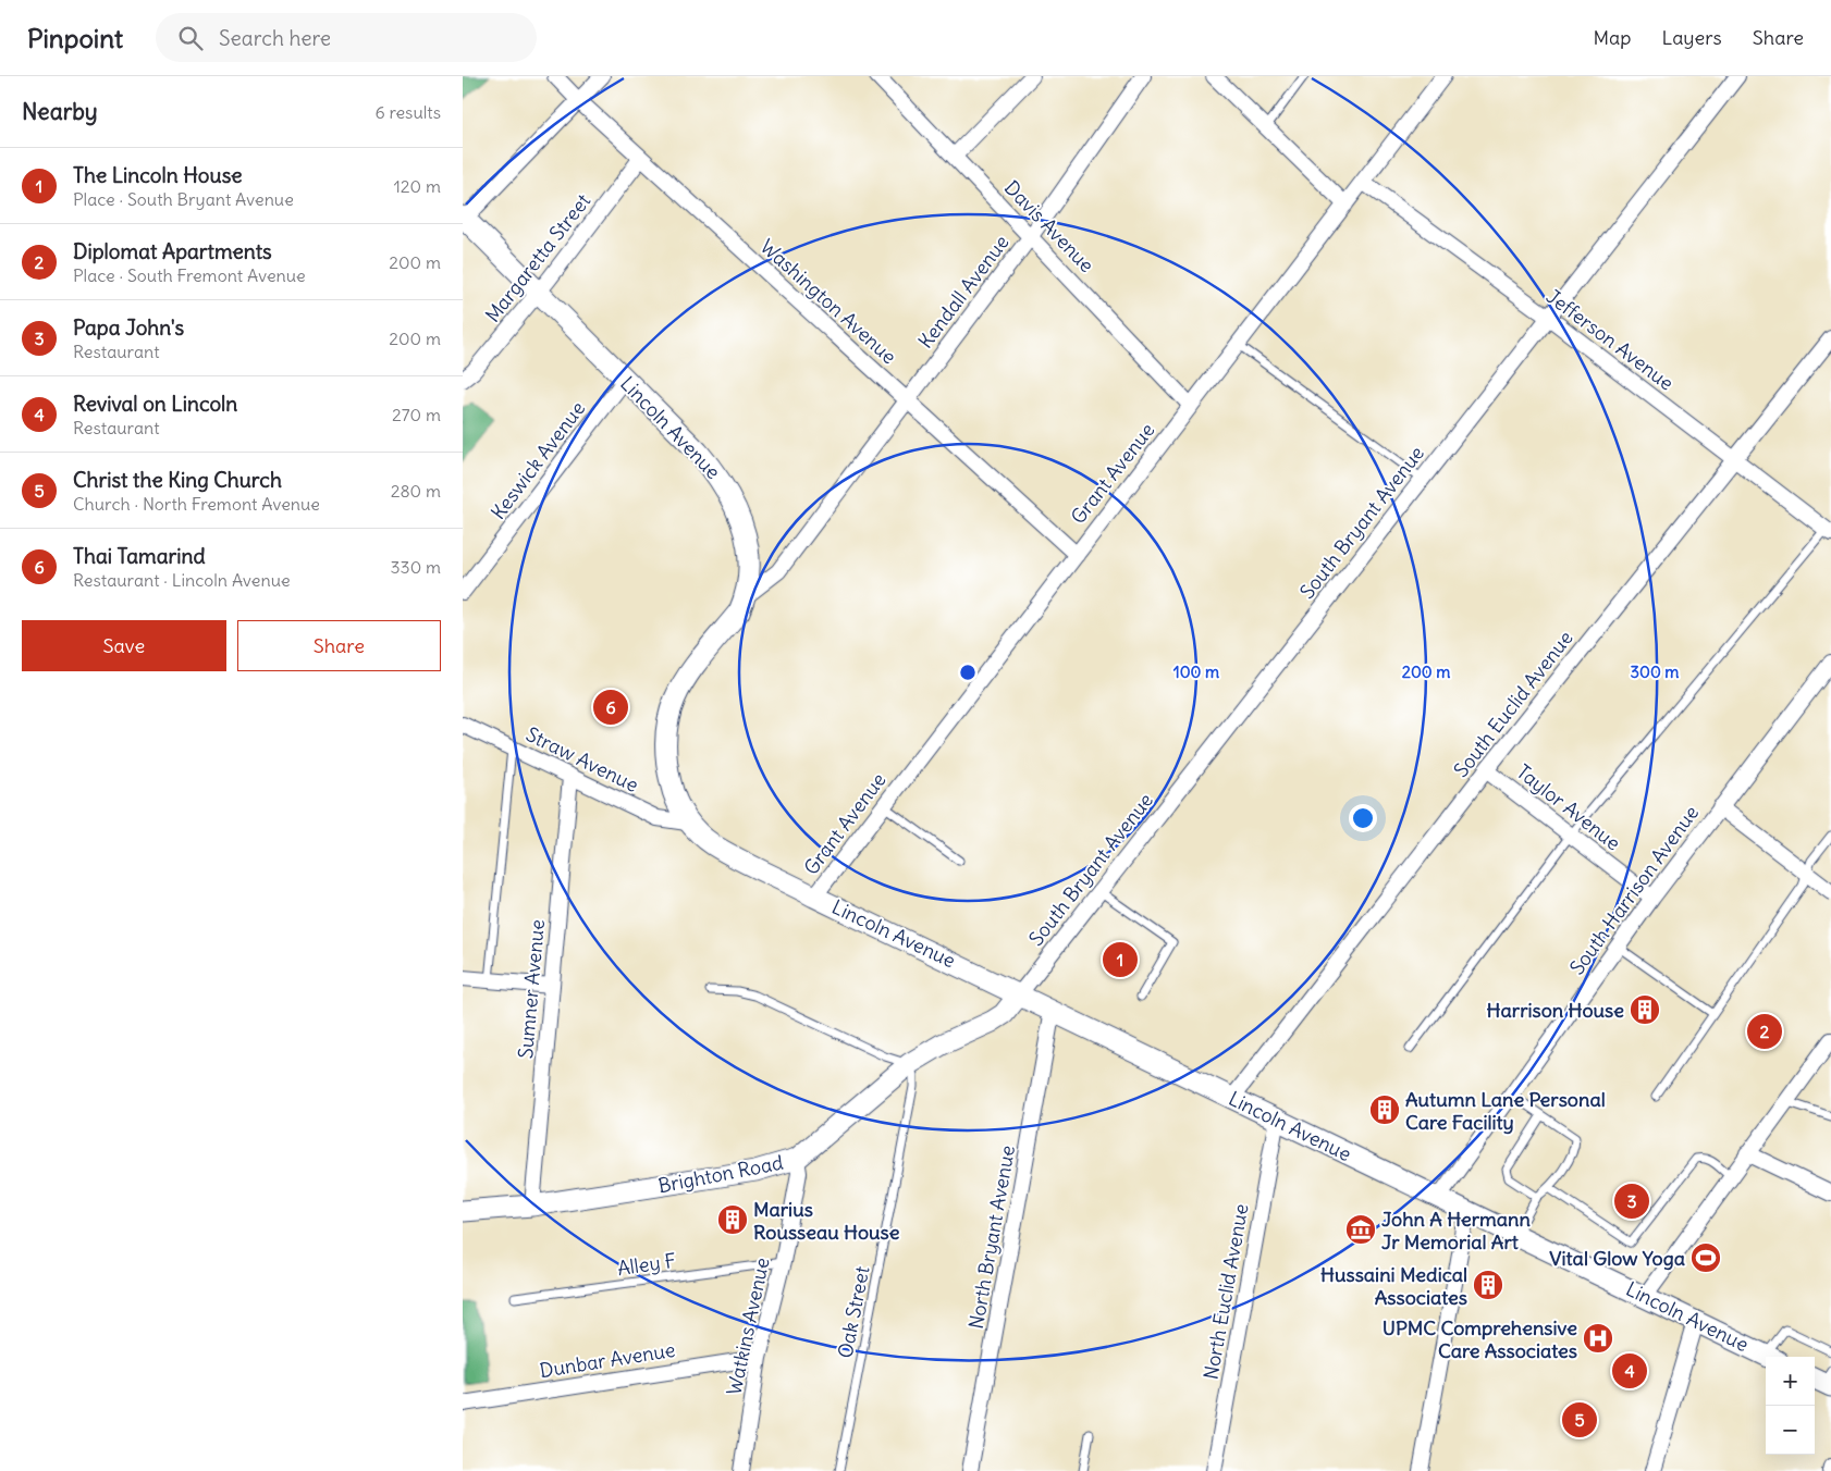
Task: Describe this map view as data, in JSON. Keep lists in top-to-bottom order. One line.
{"streets":{"street":["Davis Avenue","Margaretta Street","Kendall Avenue","Washington Avenue","Jefferson Avenue","Lincoln Avenue","Keswick Avenue","Grant Avenue","South Bryant Avenue","South Euclid Avenue","Straw Avenue","Taylor Avenue","South Harrison Avenue","Sumner Avenue","Brighton Road","North Bryant Avenue","North Euclid Avenue","Watkins Avenue","Dunbar Avenue"],"lane":["Alley F","Oak Street"]},"crossings":[["Davis Avenue","Kendall Avenue"],["Davis Avenue","Grant Avenue"],["Margaretta Street","Washington Avenue"],["Margaretta Street","Lincoln Avenue"],["Kendall Avenue","Washington Avenue"],["Kendall Avenue","Lincoln Avenue"],["Washington Avenue","Grant Avenue"],["Jefferson Avenue","Grant Avenue"],["Jefferson Avenue","South Bryant Avenue"],["Jefferson Avenue","South Euclid Avenue"],["Lincoln Avenue","Keswick Avenue"],["Lincoln Avenue","Grant Avenue"],["Lincoln Avenue","South Bryant Avenue"],["Lincoln Avenue","South Euclid Avenue"],["Lincoln Avenue","Straw Avenue"],["Lincoln Avenue","South Harrison Avenue"],["Lincoln Avenue","Brighton Road"],["Lincoln Avenue","North Bryant Avenue"],["Lincoln Avenue","North Euclid Avenue"],["South Bryant Avenue","Brighton Road"],["South Euclid Avenue","Taylor Avenue"],["Straw Avenue","Sumner Avenue"],["Taylor Avenue","South Harrison Avenue"],["Sumner Avenue","Brighton Road"],["Brighton Road","Oak Street"],["Brighton Road","Watkins Avenue"],["Alley F","Watkins Avenue"],["Watkins Avenue","Dunbar Avenue"]],"places":{"building":["Harrison House","Autumn Lane Personal Care Facility","Marius Rousseau House","Hussaini Medical Associates"],"museum":["John A Hermann Jr Memorial Art"],"sports":["Vital Glow Yoga"],"hospital":["UPMC Comprehensive Care Associates"]},"page":{"header":"Pinpoint","search":"Search here","nav":["Map","Layers","Share"],"heading":["Nearby","6 results"],"list":[{"mark":"1","name":"The Lincoln House","note":"Place · South Bryant Avenue","value":"120 m"},{"mark":"2","name":"Diplomat Apartments","note":"Place · South Fremont Avenue","value":"200 m"},{"mark":"3","name":"Papa John's","note":"Restaurant","value":"200 m"},{"mark":"4","name":"Revival on Lincoln","note":"Restaurant","value":"270 m"},{"mark":"5","name":"Christ the King Church","note":"Church · North Fremont Avenue","value":"280 m"},{"mark":"6","name":"Thai Tamarind","note":"Restaurant · Lincoln Avenue","value":"330 m"}],"buttons":["Save","Share"],"pins":["6","1","2","3","4","5"],"map_buttons":["+","−"]},"rings":["100 m","200 m","300 m"]}
